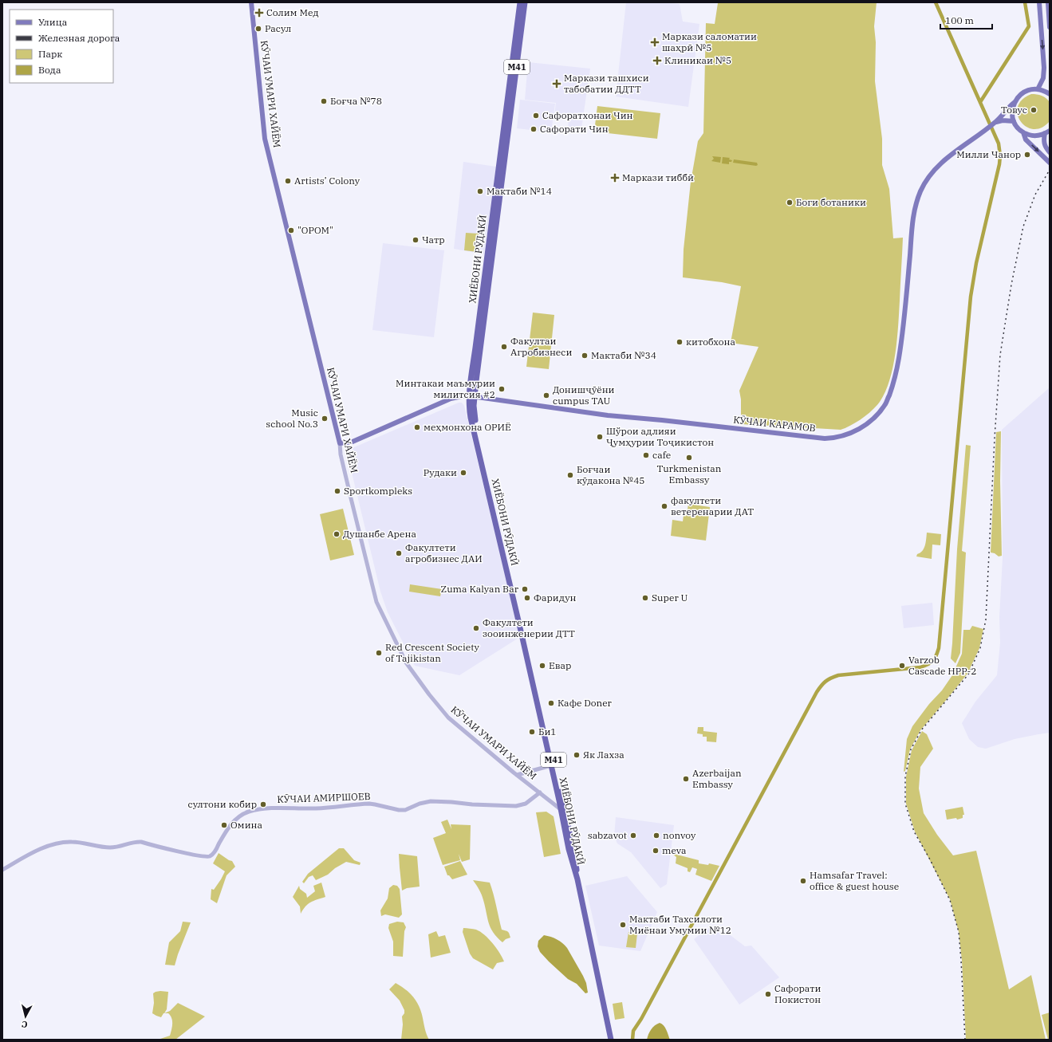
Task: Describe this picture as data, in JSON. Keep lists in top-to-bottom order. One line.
{"streets":{"highway":["M41","ХИЁБОНИ РӮДАКӢ"],"main road":["КӮЧАИ УМАРИ ХАЙЁМ","КӮЧАИ КАРАМОВ"],"street":["КӮЧАИ АМИРШОЕВ"]},"crossings":[["M41","КӮЧАИ УМАРИ ХАЙЁМ"],["M41","ХИЁБОНИ РӮДАКӢ"],["M41","КӮЧАИ КАРАМОВ"],["КӮЧАИ УМАРИ ХАЙЁМ","ХИЁБОНИ РӮДАКӢ"],["КӮЧАИ УМАРИ ХАЙЁМ","КӮЧАИ КАРАМОВ"],["КӮЧАИ УМАРИ ХАЙЁМ","КӮЧАИ АМИРШОЕВ"],["ХИЁБОНИ РӮДАКӢ","КӮЧАИ КАРАМОВ"]],"places":{"health":["Солим Мед","Маркази саломатии шаҳрӣ №5","Клиникаи №5","Маркази ташхиси табобатии ДДТТ","Маркази тиббӣ"],"other":["Расул","Боғча №78","Товус","Сафоратхонаи Чин","Сафорати Чин","Милли Чанор","Artists’ Colony","Мактаби №14","Боги ботаники","\"OPOM\"","Чатр","китобхона","Факултаи Агробизнеси","Мактаби №34","Минтакаи маъмурии милитсия #2","Донишҷӯёни cumpus TAU","Music school No.3","меҳмонхона ОРИЁ","Шўрои адлияи Ҷумҳурии Тоҷикистон","cafe","Turkmenistan Embassy","Рудаки","Боғчаи кӯдакона №45","Sportkompleks","факултети ветеренарии ДАТ","Душанбе Арена","Факултети агробизнес ДАИ","Zuma Kalyan Bar","Фаридун","Super U","Факултети зооинженерии ДТТ","Red Crescent Society of Tajikistan","Евар","Varzob Cascade HPP-2","Кафе Doner","Би1","Як Лахза","Azerbaijan Embassy","султони кобир","Омина","sabzavot","nonvoy","meva","Hamsafar Travel: office & guest house","Мактаби Тахсилоти Миёнаи Умумии №12","Сафорати Покистон"]},"legend":["Улица","Железная дорога","Парк","Вода"],"scale_bar":"100 m","north":"bottom"}
